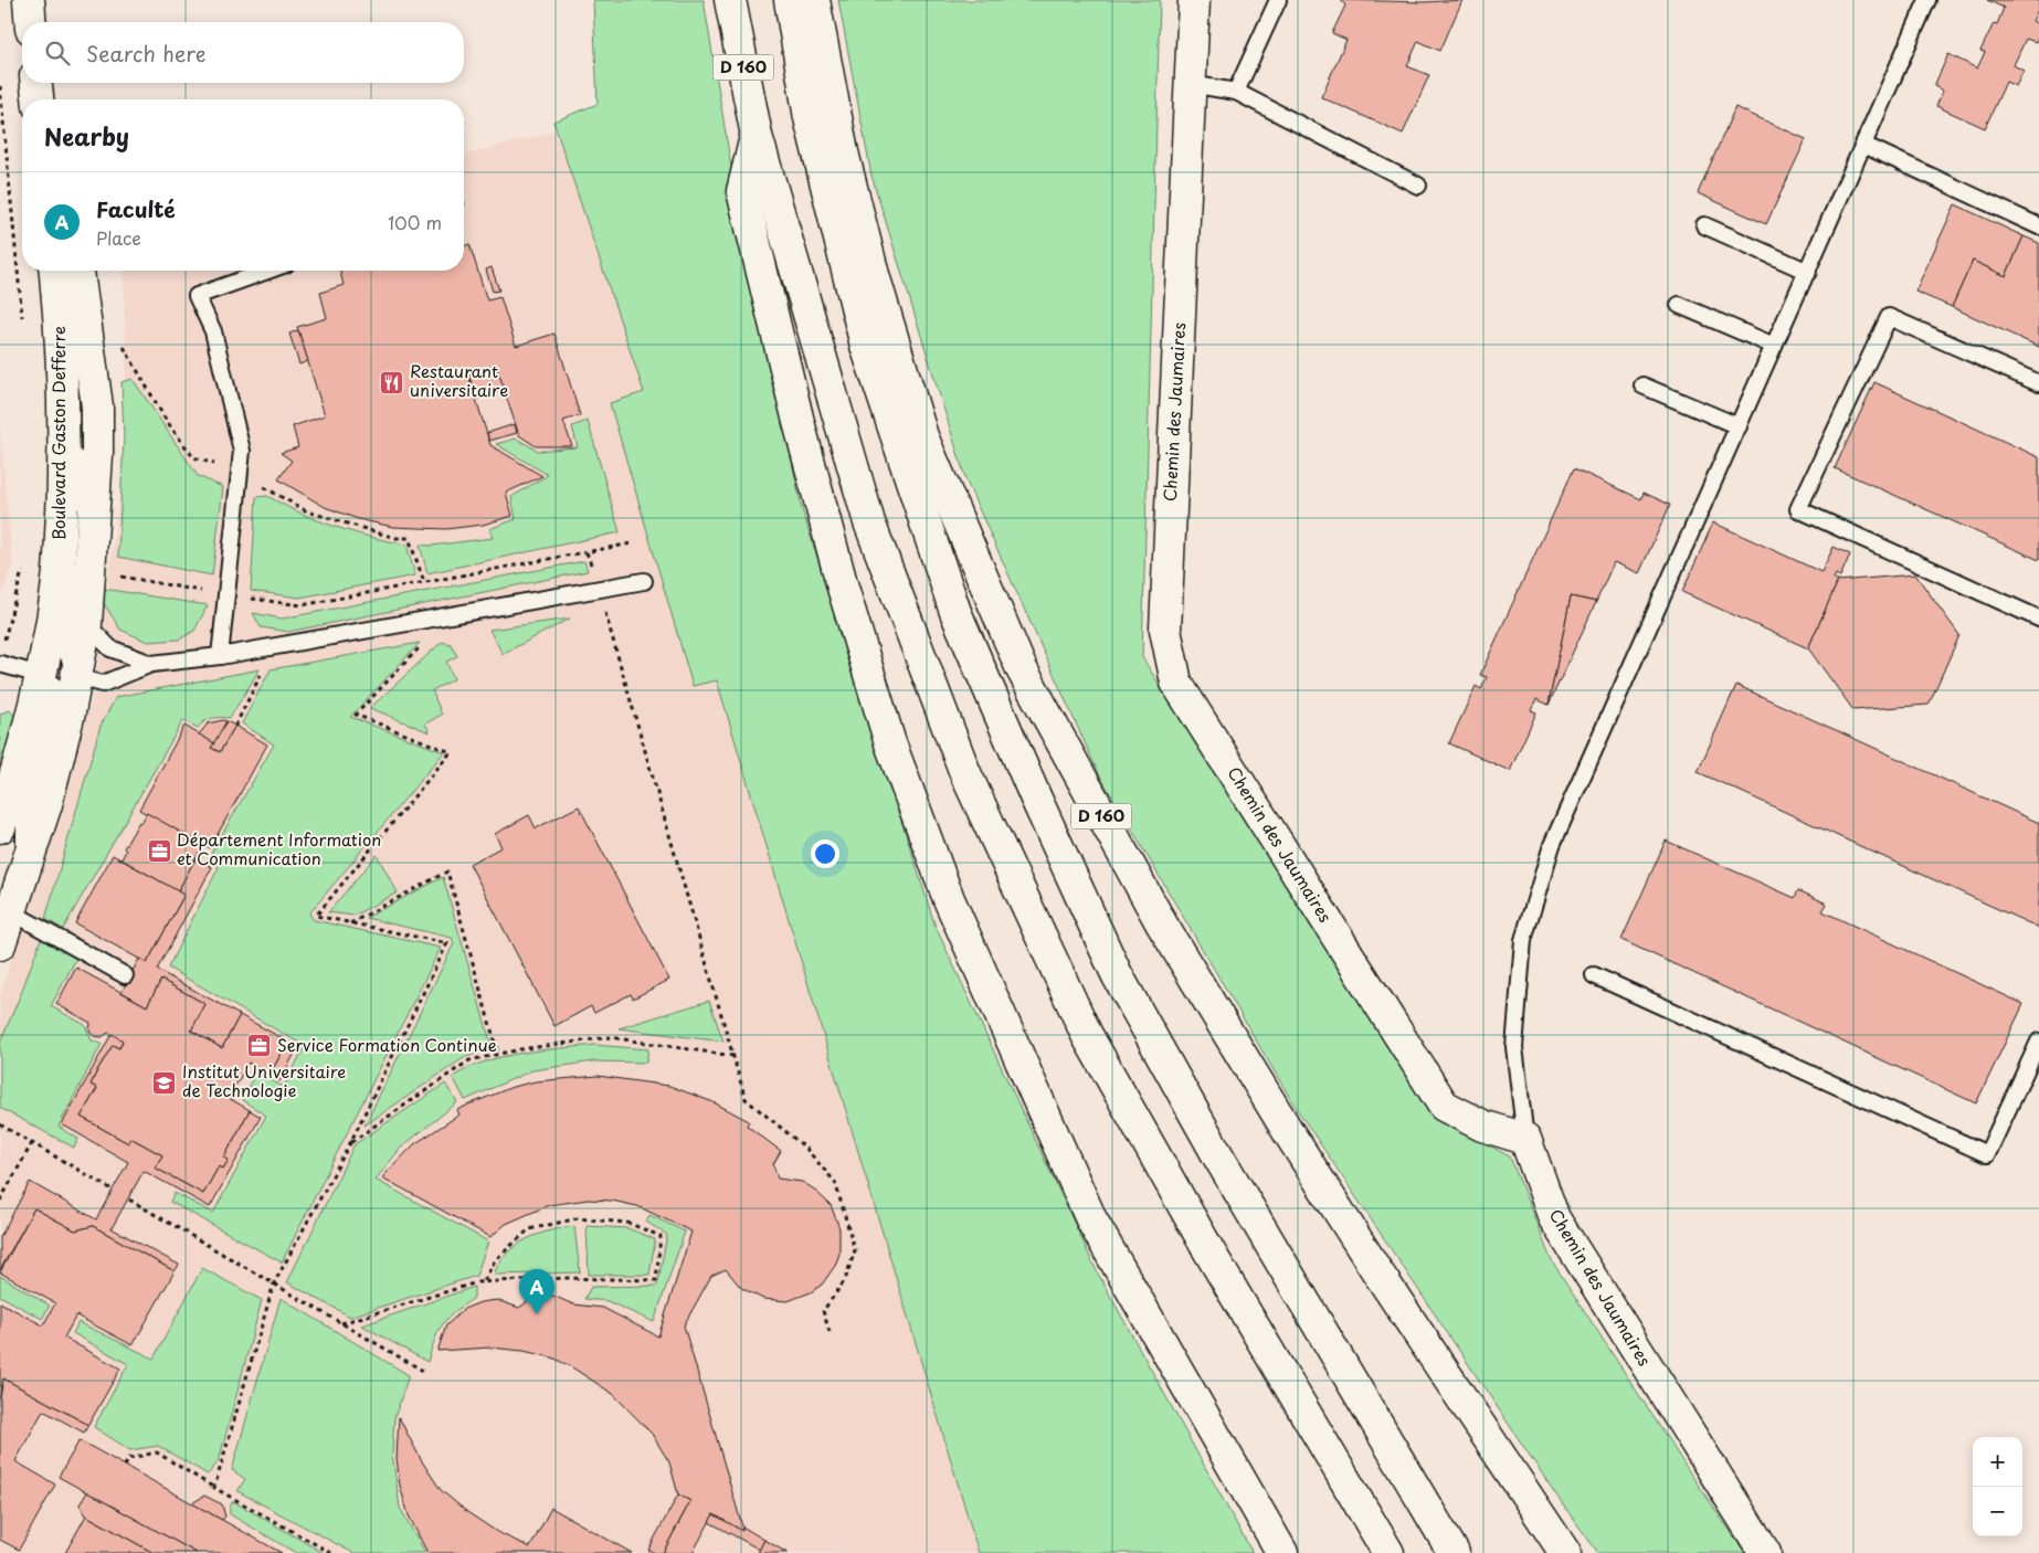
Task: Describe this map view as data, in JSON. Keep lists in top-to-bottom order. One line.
{"streets":{"main road":["D 160","Chemin des Jaumaires","Boulevard Gaston Defferre"]},"places":{"restaurant":["Restaurant universitaire"],"office":["Département Information et Communication","Service Formation Continue"],"school or university":["Institut Universitaire de Technologie"]},"page":{"search":"Search here","heading":"Nearby","list":[{"mark":"A","name":"Faculté","note":"Place","value":"100 m"}],"pins":"A","map_buttons":["+","−"]}}
